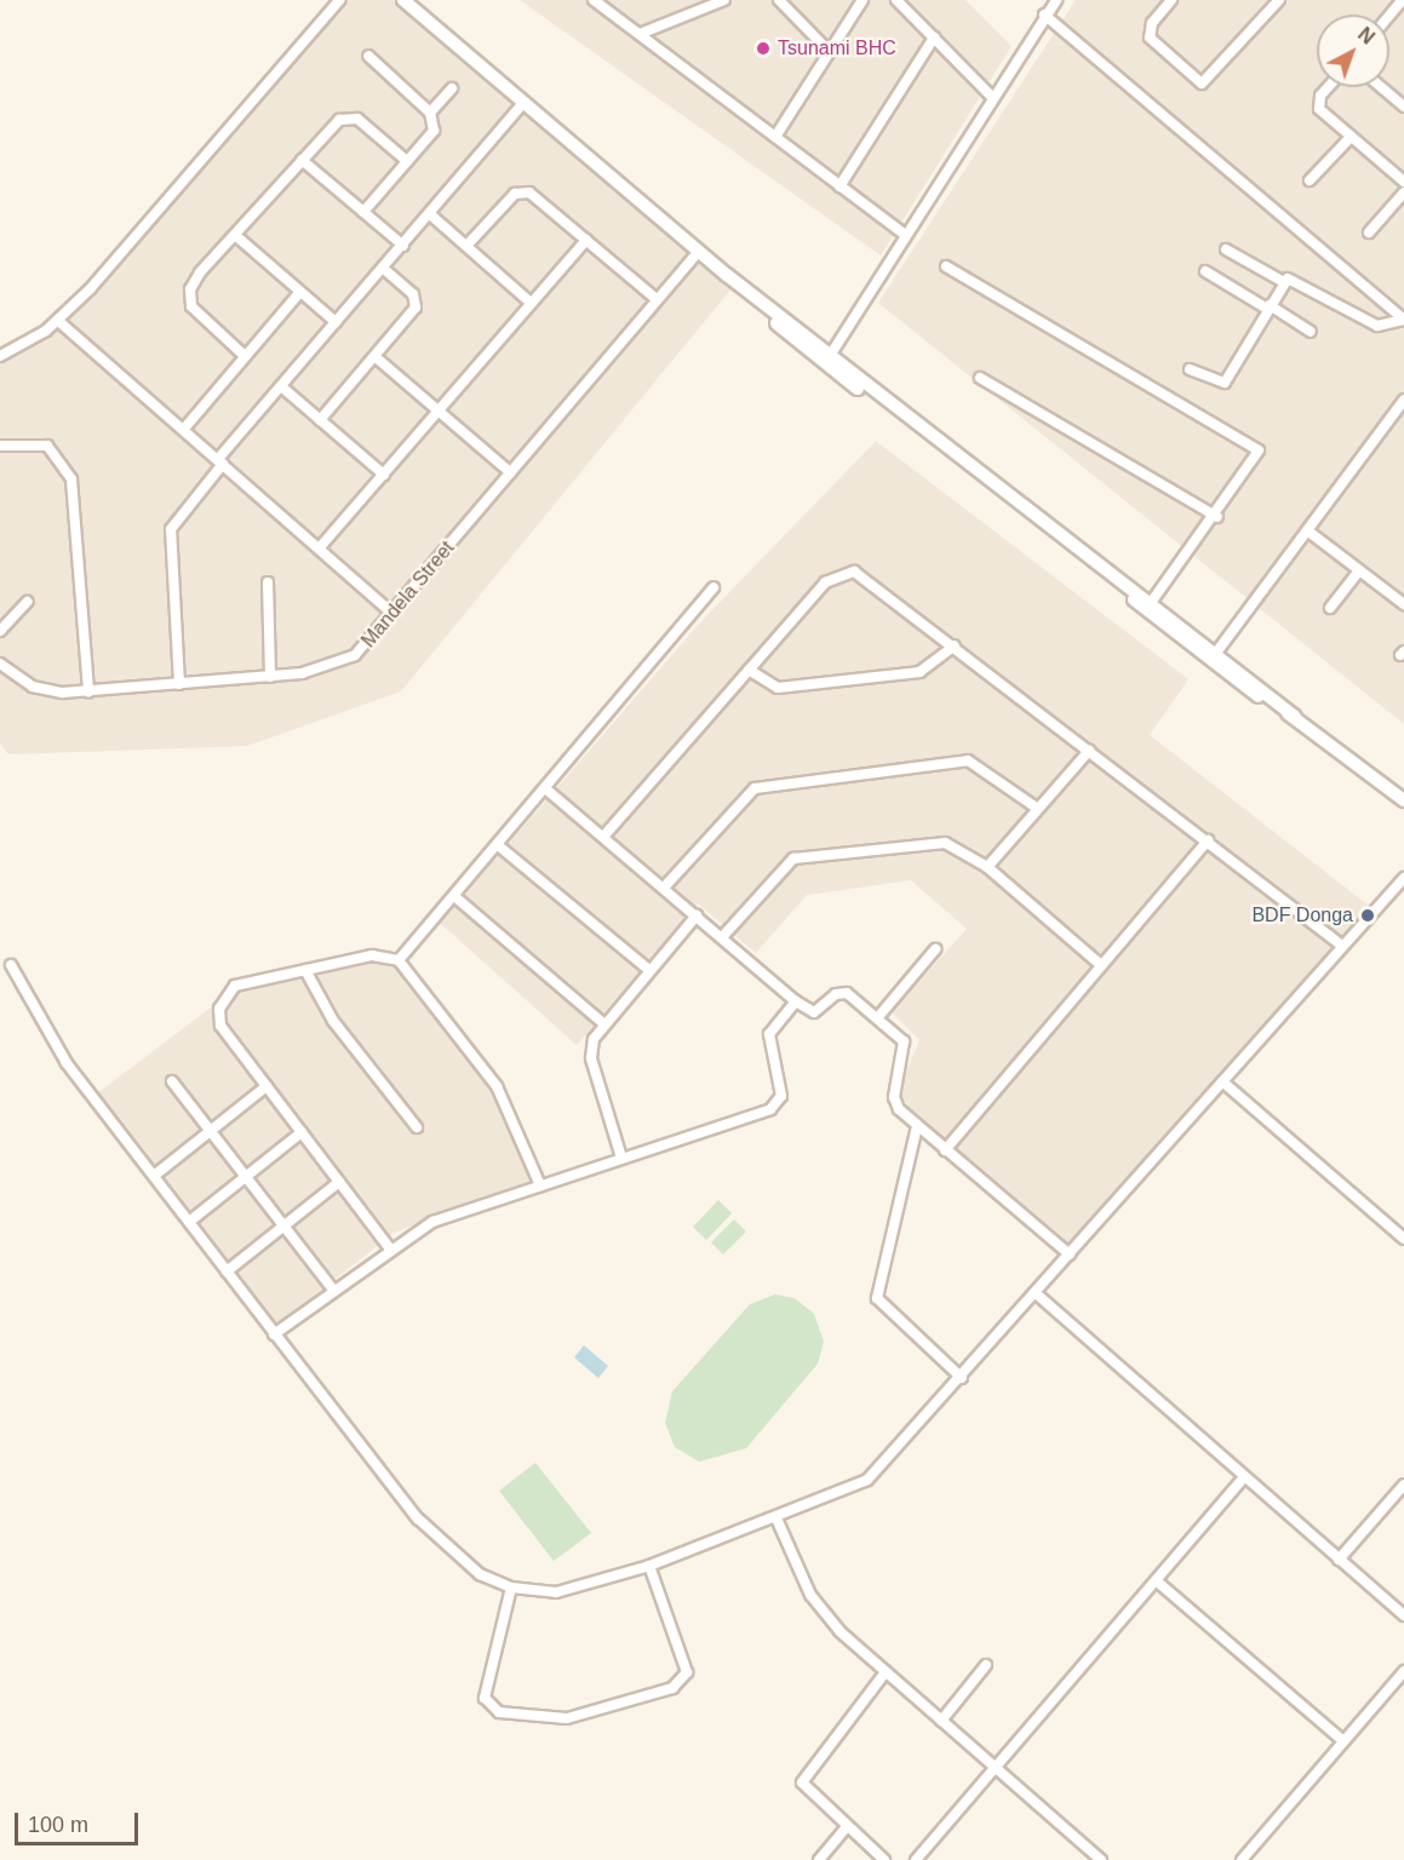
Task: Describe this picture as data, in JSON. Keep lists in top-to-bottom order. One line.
{"streets":{"street":["Mandela Street"]},"places":["Tsunami BHC","BDF Donga"],"scale_bar":"100 m","north":"top right"}
